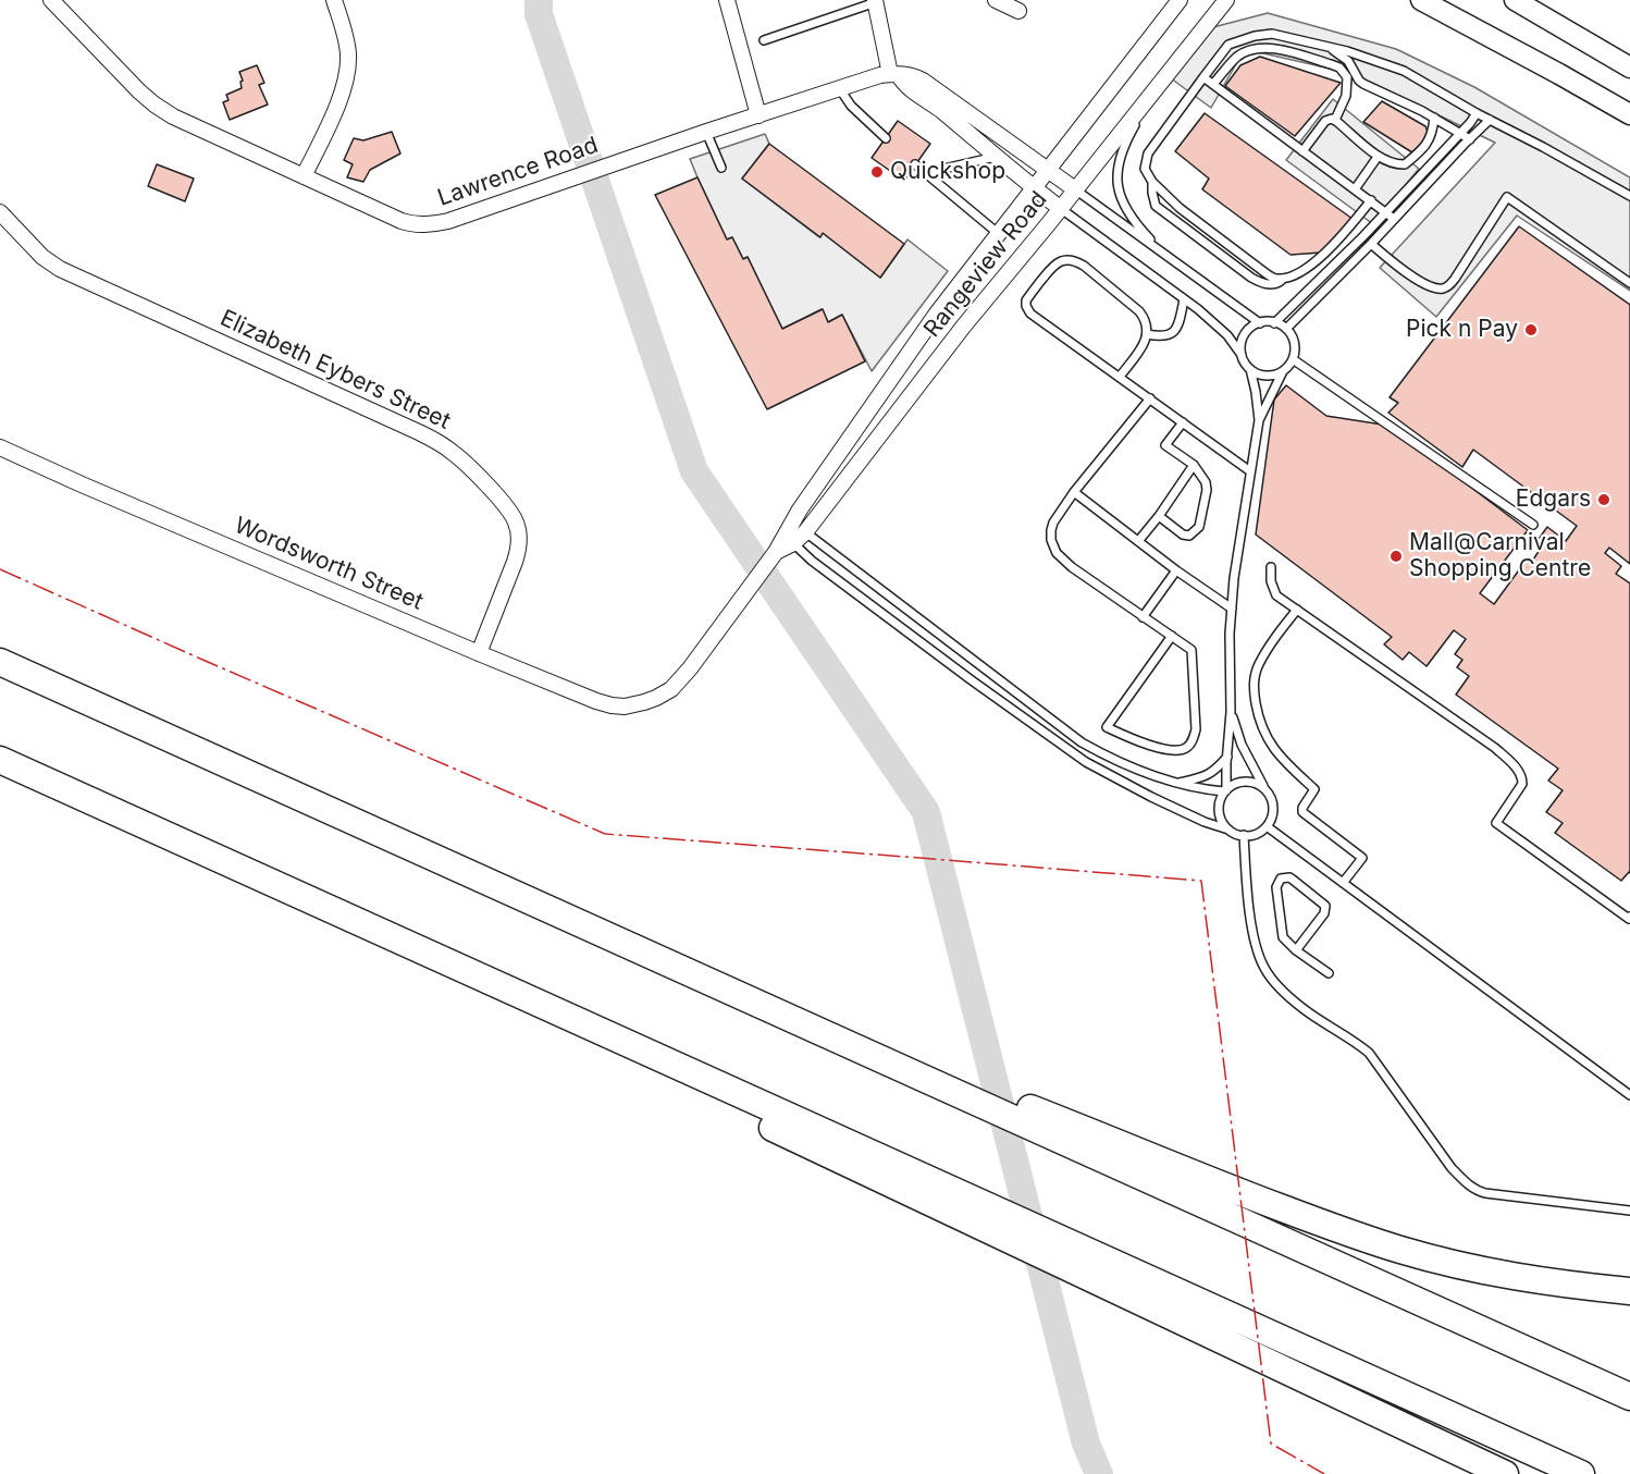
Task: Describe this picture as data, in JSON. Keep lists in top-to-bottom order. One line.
{"streets":{"street":["Lawrence Road","Rangeview Road","Elizabeth Eybers Street","Wordsworth Street"]},"crossings":[["Rangeview Road","Wordsworth Street"],["Elizabeth Eybers Street","Wordsworth Street"]],"places":["Quickshop","Pick n Pay","Edgars","Mall@Carnival Shopping Centre"]}
